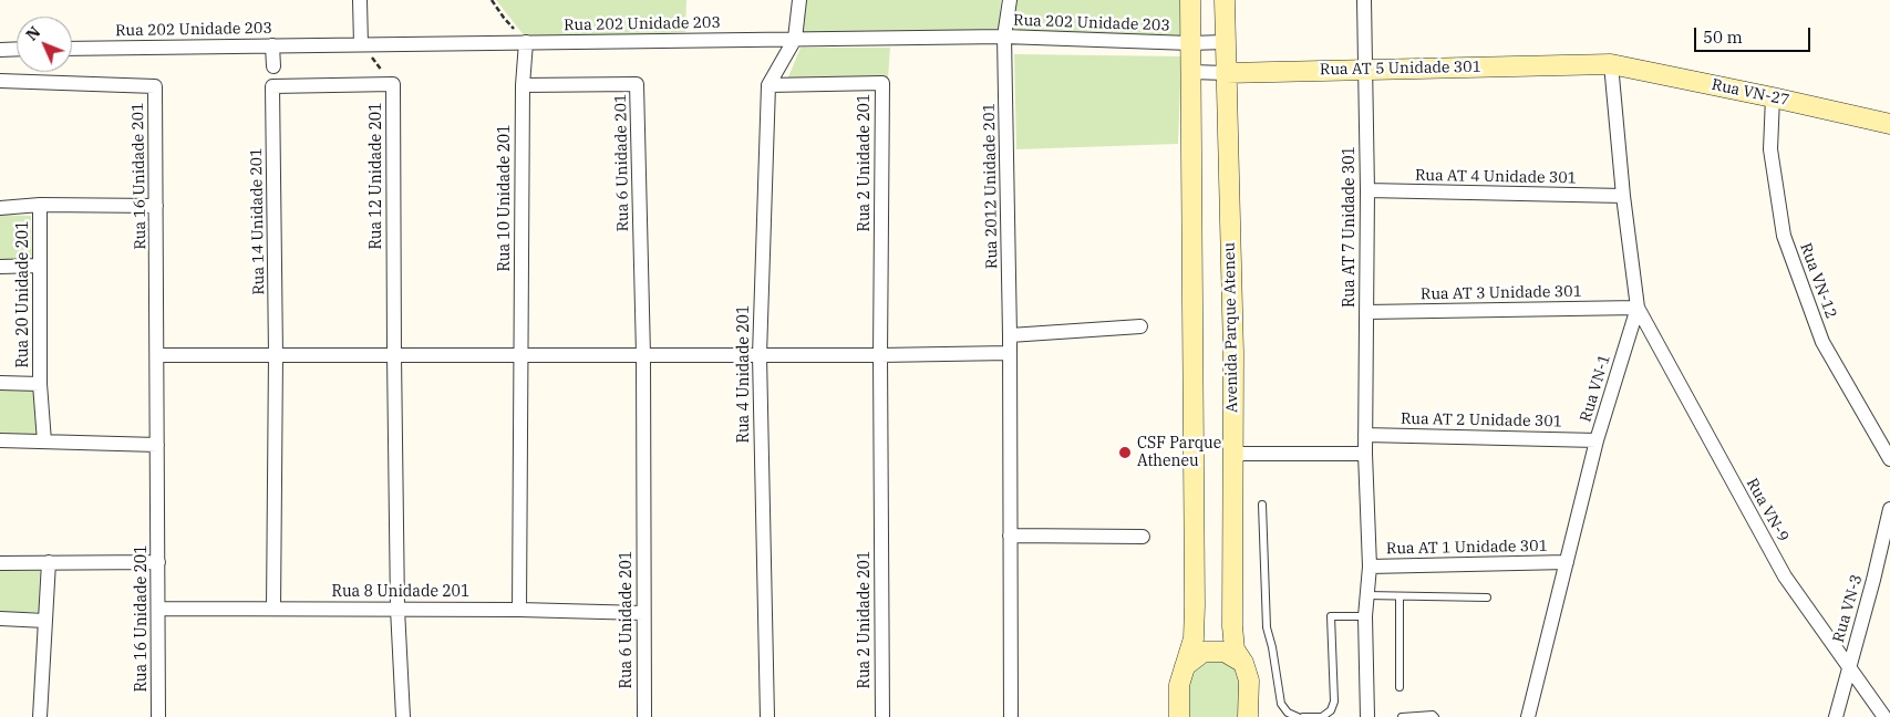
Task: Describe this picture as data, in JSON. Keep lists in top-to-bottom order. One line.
{"streets":{"street":["Rua 202 Unidade 203","Rua AT 5 Unidade 301","Rua VN-27","Rua 6 Unidade 201","Rua 2 Unidade 201","Rua 16 Unidade 201","Rua 12 Unidade 201","Rua AT 4 Unidade 301","Rua 2012 Unidade 201","Rua 10 Unidade 201","Rua 14 Unidade 201","Rua AT 7 Unidade 301","Rua VN-12","Rua AT 3 Unidade 301","Rua 20 Unidade 201","Avenida Parque Ateneu","Rua 4 Unidade 201","Rua VN-1","Rua AT 2 Unidade 301","Rua VN-9","Rua AT 1 Unidade 301","Rua 8 Unidade 201","Rua VN-3"]},"crossings":[["Rua 202 Unidade 203","Rua 2012 Unidade 201"],["Rua 202 Unidade 203","Rua 10 Unidade 201"],["Rua 202 Unidade 203","Avenida Parque Ateneu"],["Rua 202 Unidade 203","Rua 4 Unidade 201"],["Rua AT 5 Unidade 301","Rua VN-27"],["Rua AT 5 Unidade 301","Rua AT 7 Unidade 301"],["Rua AT 5 Unidade 301","Avenida Parque Ateneu"],["Rua AT 5 Unidade 301","Rua VN-1"],["Rua VN-27","Rua VN-12"],["Rua VN-27","Rua VN-1"],["Rua 6 Unidade 201","Rua 10 Unidade 201"],["Rua 6 Unidade 201","Rua 8 Unidade 201"],["Rua 2 Unidade 201","Rua 4 Unidade 201"],["Rua 16 Unidade 201","Rua 20 Unidade 201"],["Rua 16 Unidade 201","Rua 8 Unidade 201"],["Rua 12 Unidade 201","Rua 14 Unidade 201"],["Rua 12 Unidade 201","Rua 8 Unidade 201"],["Rua AT 4 Unidade 301","Rua AT 7 Unidade 301"],["Rua AT 4 Unidade 301","Rua VN-1"],["Rua 10 Unidade 201","Rua 8 Unidade 201"],["Rua 14 Unidade 201","Rua 8 Unidade 201"],["Rua AT 7 Unidade 301","Rua AT 3 Unidade 301"],["Rua AT 7 Unidade 301","Rua AT 2 Unidade 301"],["Rua AT 7 Unidade 301","Rua AT 1 Unidade 301"],["Rua AT 3 Unidade 301","Rua VN-1"],["Rua AT 3 Unidade 301","Rua VN-9"],["Rua VN-1","Rua AT 2 Unidade 301"],["Rua VN-1","Rua VN-9"],["Rua VN-1","Rua AT 1 Unidade 301"],["Rua VN-9","Rua VN-3"]],"places":["CSF Parque Atheneu"],"scale_bar":"50 m","north":"top left"}
